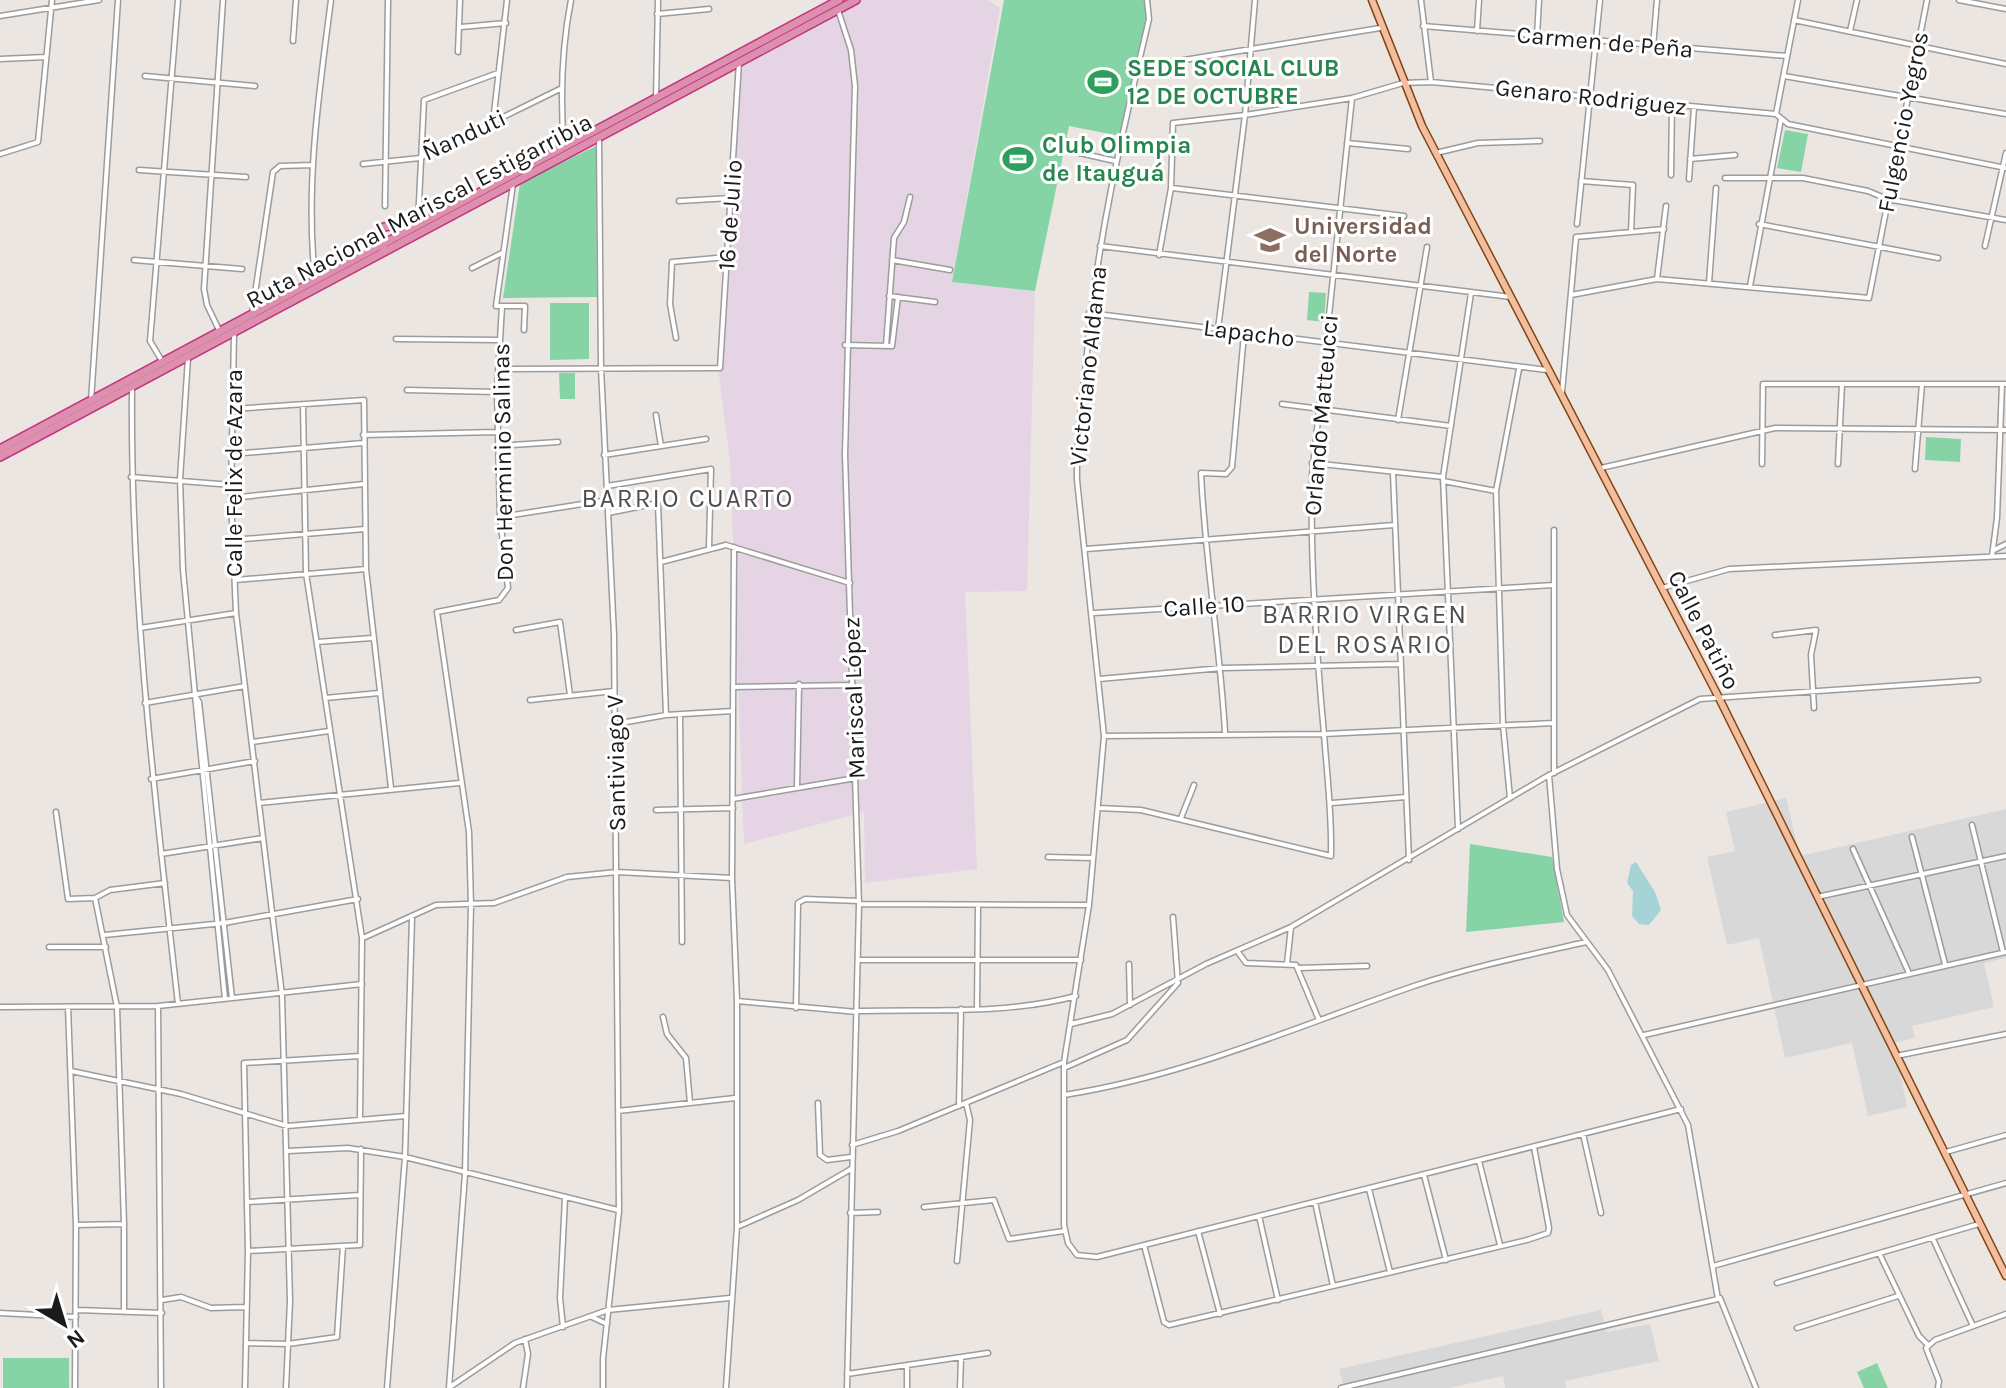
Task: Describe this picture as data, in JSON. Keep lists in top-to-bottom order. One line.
{"streets":{"highway":["Ruta Nacional Mariscal Estigarribia"],"main road":["Calle Patiño"],"street":["Carmen de Peña","Genaro Rodriguez","Fulgencio Yegros","Ñanduti","16 de Julio","Lapacho","Victoriano Aldama","Orlando Matteucci","Don Herminio Salinas","Calle Felix de Azara","Calle 10","Mariscal López","Santiviago V"]},"crossings":[["Genaro Rodriguez","Orlando Matteucci"],["Genaro Rodriguez","Calle Patiño"],["Ruta Nacional Mariscal Estigarribia","16 de Julio"],["Ruta Nacional Mariscal Estigarribia","Don Herminio Salinas"],["Ruta Nacional Mariscal Estigarribia","Calle Felix de Azara"],["Ruta Nacional Mariscal Estigarribia","Mariscal López"],["Ruta Nacional Mariscal Estigarribia","Santiviago V"],["16 de Julio","Santiviago V"],["Lapacho","Victoriano Aldama"],["Lapacho","Orlando Matteucci"],["Lapacho","Calle Patiño"],["Victoriano Aldama","Calle 10"],["Orlando Matteucci","Calle 10"]],"districts":["BARRIO CUARTO","BARRIO VIRGEN DEL ROSARIO"],"places":{"sports":["SEDE SOCIAL CLUB 12 DE OCTUBRE","Club Olimpia de Itauguá"],"school or university":["Universidad del Norte"]},"north":"bottom right"}
